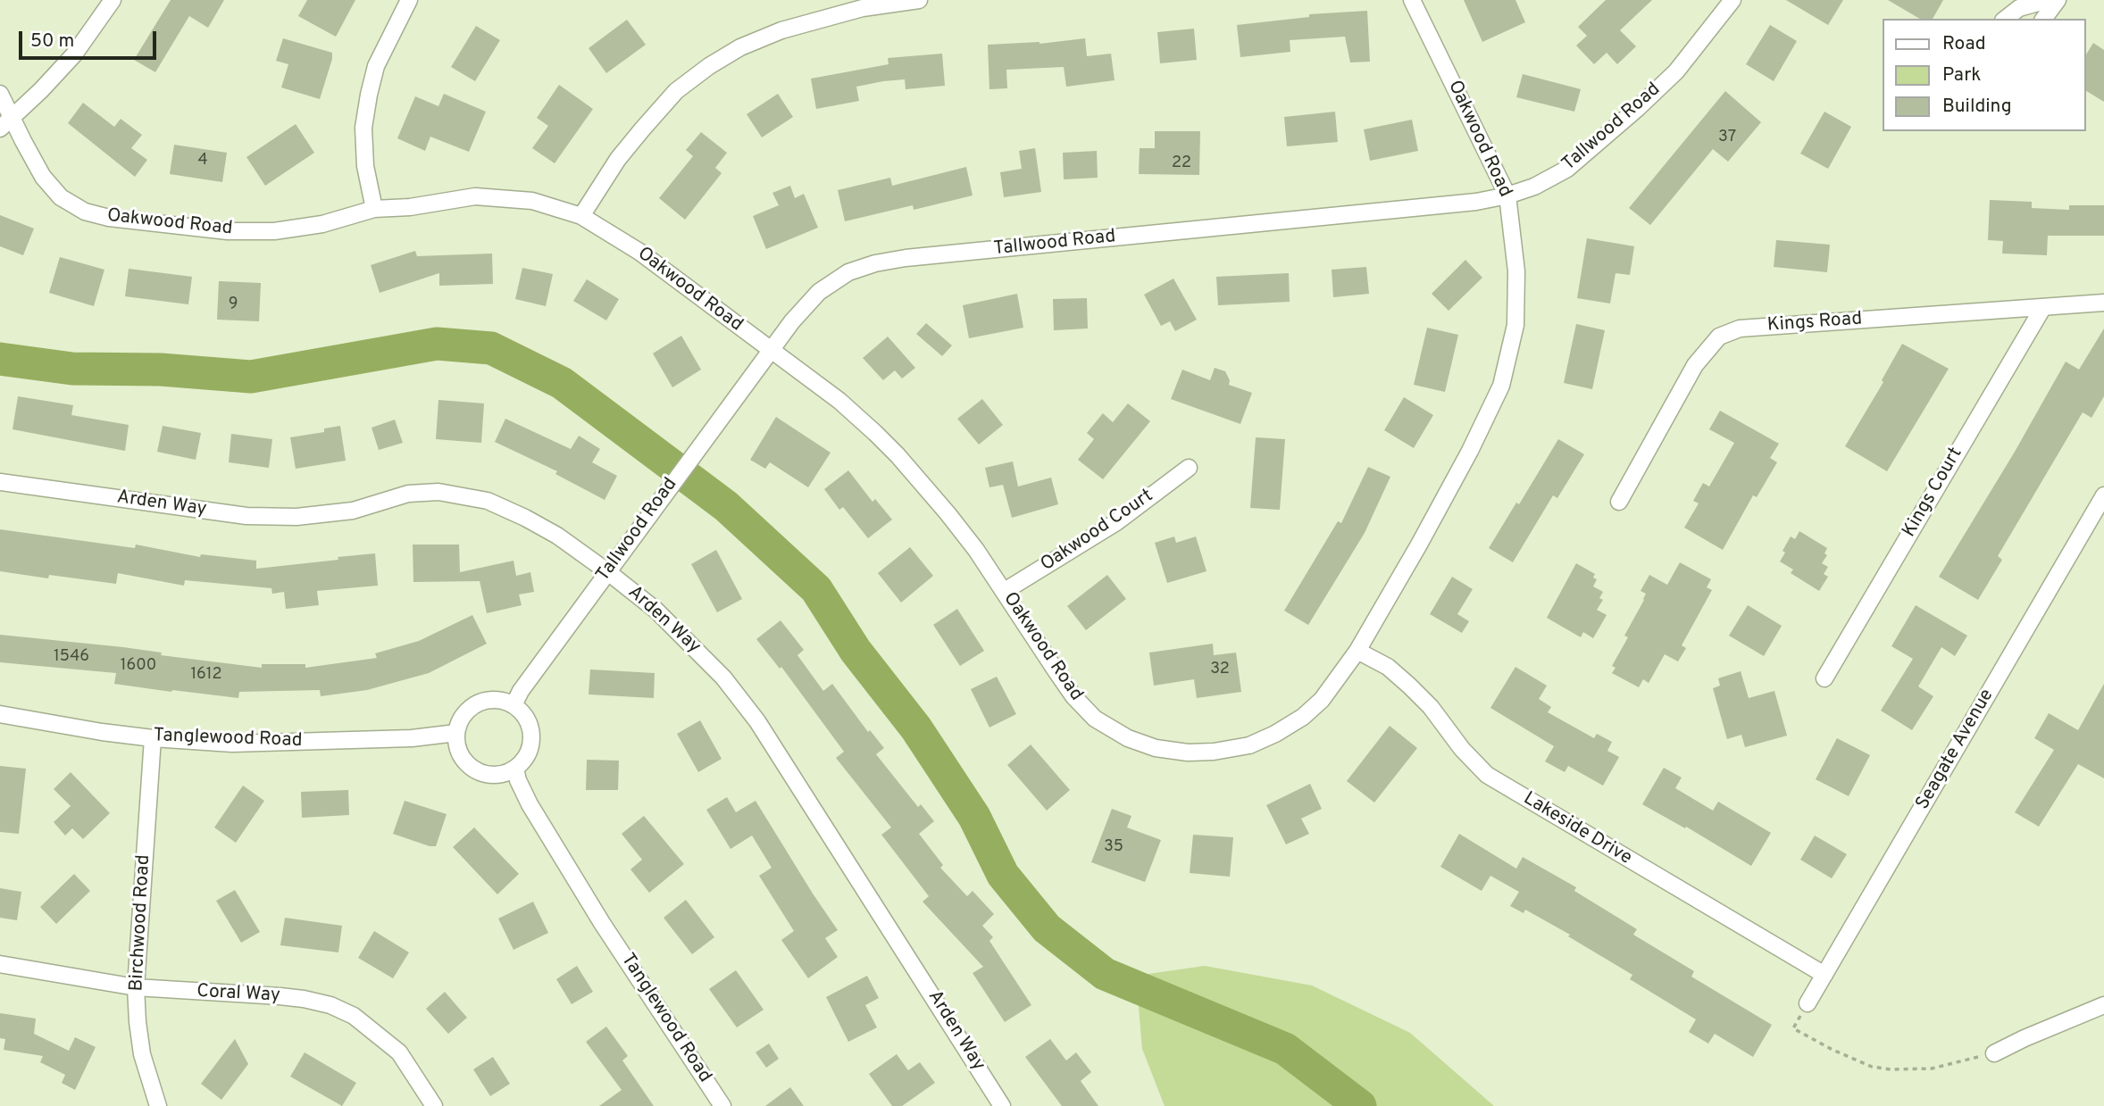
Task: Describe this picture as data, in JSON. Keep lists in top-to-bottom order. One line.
{"streets":{"street":["Tallwood Road","Oakwood Road","Kings Road","Kings Court","Arden Way","Oakwood Court","Tanglewood Road","Seagate Avenue","Lakeside Drive","Birchwood Road","Coral Way"]},"crossings":[["Tallwood Road","Oakwood Road"],["Tallwood Road","Arden Way"],["Tallwood Road","Tanglewood Road"],["Oakwood Road","Oakwood Court"],["Oakwood Road","Lakeside Drive"],["Kings Road","Kings Court"],["Tanglewood Road","Birchwood Road"],["Seagate Avenue","Lakeside Drive"],["Birchwood Road","Coral Way"]],"house_numbers":["37","4","22","9","1546","1600","32","1612","35"],"legend":["Road","Park","Building"],"scale_bar":"50 m"}
